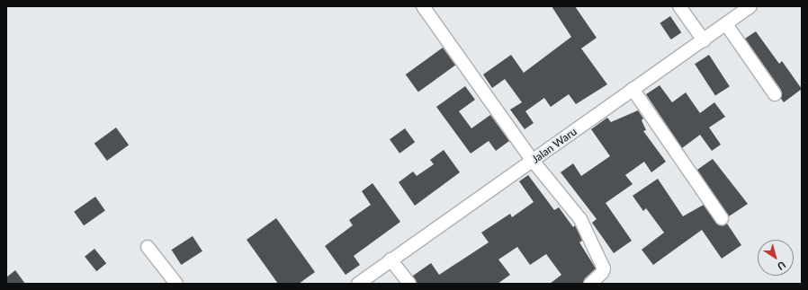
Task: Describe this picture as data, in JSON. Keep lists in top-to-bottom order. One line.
{"streets":{"street":["Jalan Waru"]},"north":"bottom right"}
